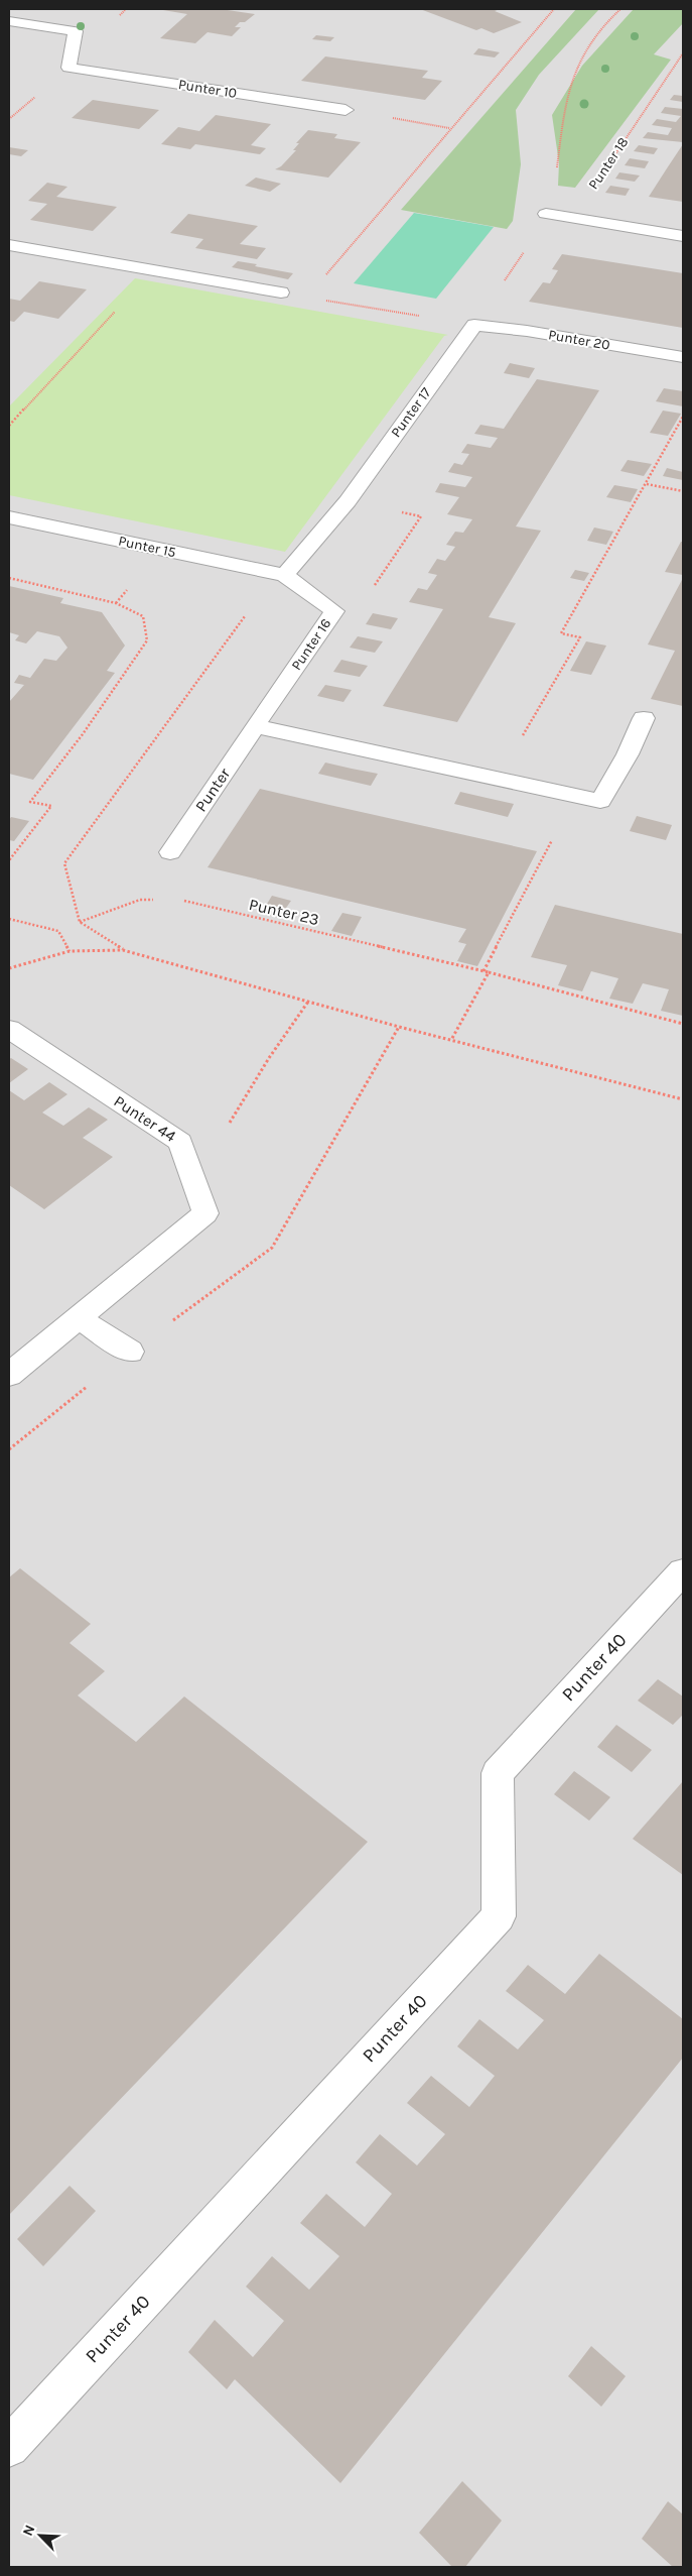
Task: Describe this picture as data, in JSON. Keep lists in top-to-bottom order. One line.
{"streets":{"street":["Punter 10","Punter 20","Punter 17","Punter 15","Punter 16","Punter","Punter 44","Punter 40"],"path":["Punter 18","Punter 23"]},"crossings":[["Punter 20","Punter 17"],["Punter 17","Punter 15"],["Punter 17","Punter 16"],["Punter 15","Punter 16"],["Punter 16","Punter"]],"north":"top left"}
